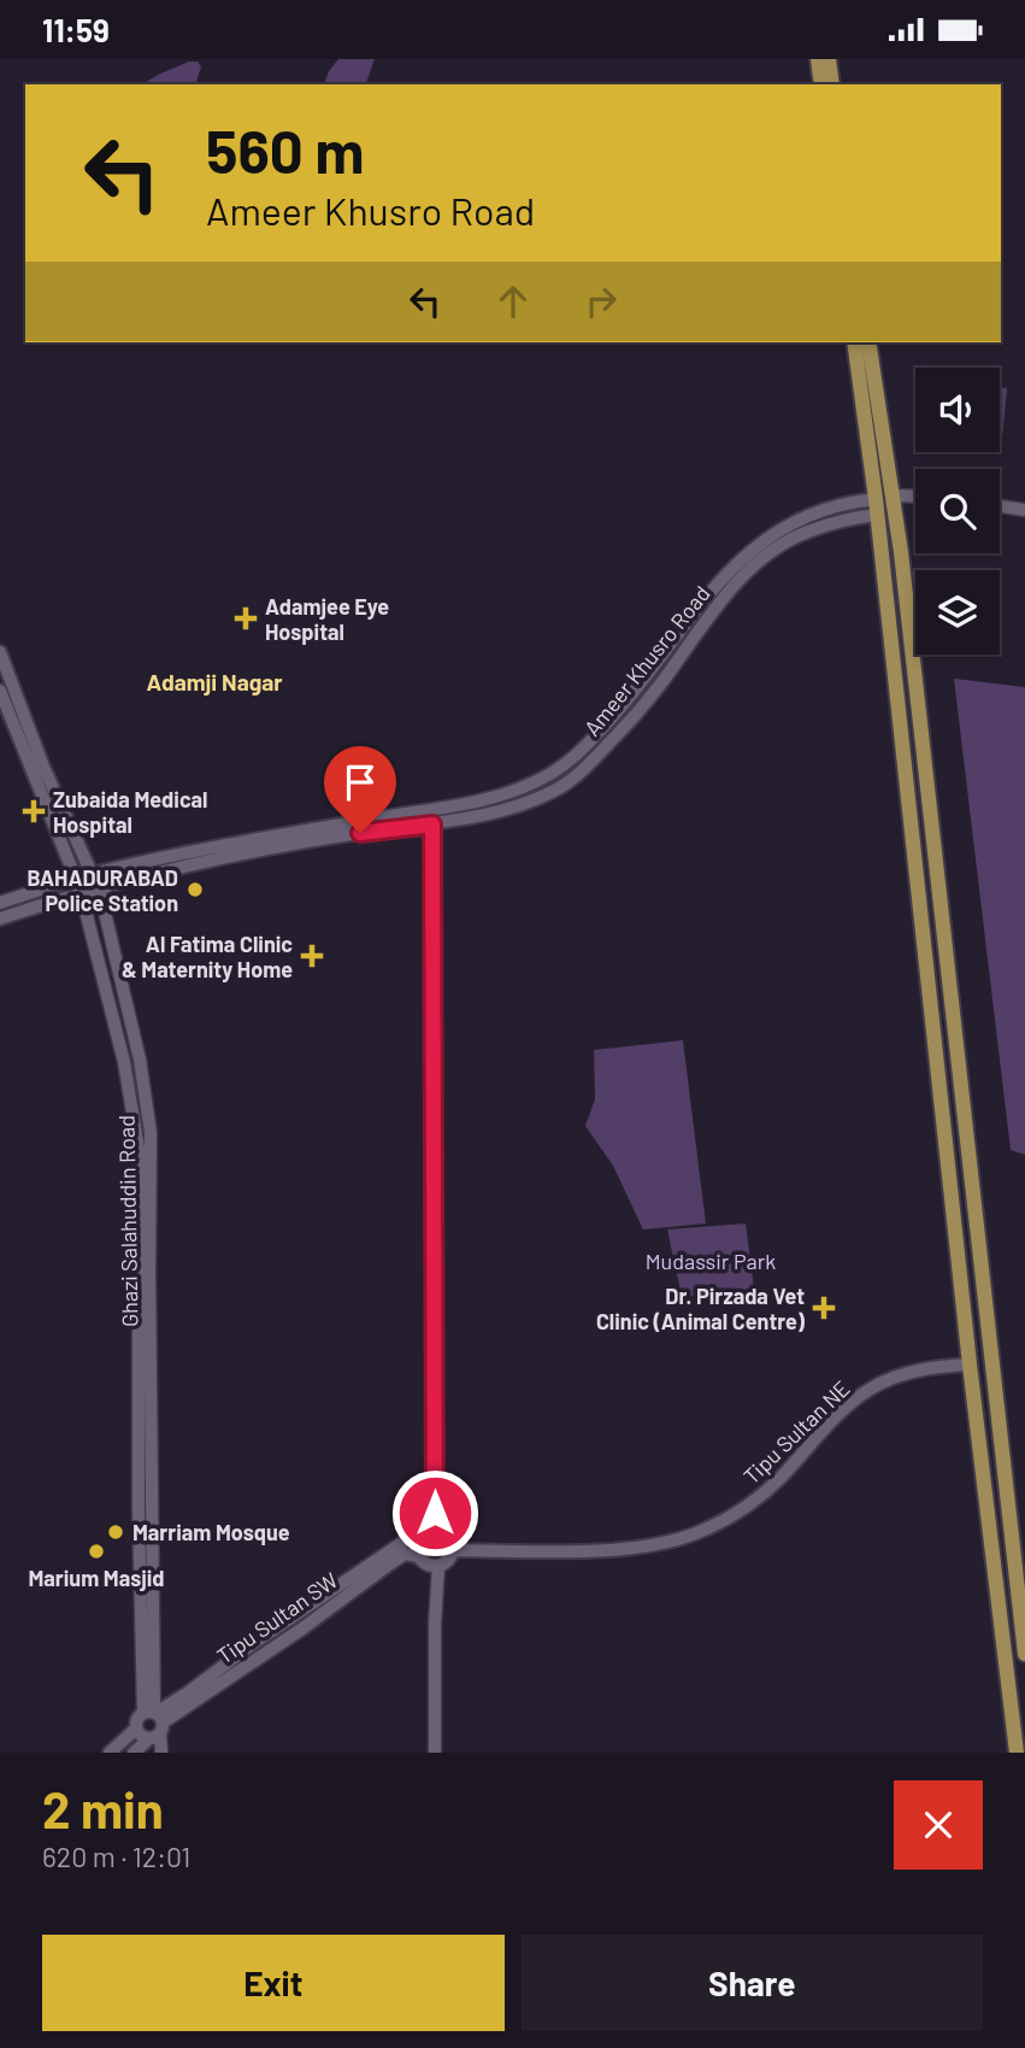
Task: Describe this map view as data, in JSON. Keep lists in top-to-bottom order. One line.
{"streets":{"main road":["Ameer Khusro Road","Ghazi Salahuddin Road","Tipu Sultan NE","Tipu Sultan SW"]},"crossings":[["Ameer Khusro Road","Ghazi Salahuddin Road"],["Ghazi Salahuddin Road","Tipu Sultan SW"],["Tipu Sultan NE","Tipu Sultan SW"]],"districts":["Adamji Nagar"],"parks":["Mudassir Park"],"places":{"health":["Adamjee Eye Hospital","Zubaida Medical Hospital","Al Fatima Clinic & Maternity Home","Dr. Pirzada Vet Clinic (Animal Centre)"],"other":["BAHADURABAD Police Station","Marriam Mosque","Marium Masjid"]},"page":{"status":"11:59","turn":["560 m","Ameer Khusro Road"],"heading":["2 min","620 m · 12:01"],"buttons":["Exit","Share"]}}
